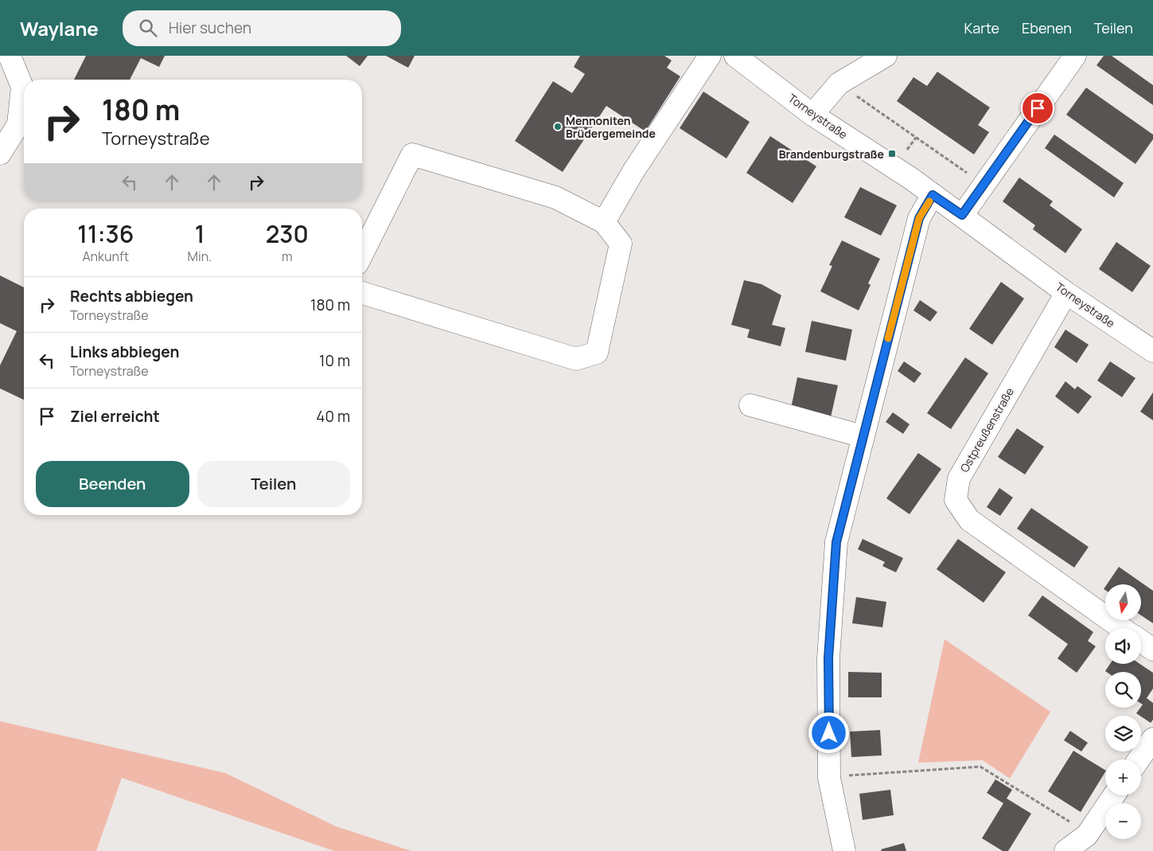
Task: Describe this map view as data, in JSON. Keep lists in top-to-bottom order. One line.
{"streets":{"street":["Torneystraße","Ostpreußenstraße"]},"crossings":[["Torneystraße","Ostpreußenstraße"]],"places":{"other":["Mennoniten Brüdergemeinde"],"transit":["Brandenburgstraße"]},"north":"bottom","page":{"header":"Waylane","search":"Hier suchen","nav":["Karte","Ebenen","Teilen"],"turn":["180 m","Torneystraße"],"eta":["11:36","Ankunft","1","Min.","230","m"],"list":[{"name":"Rechts abbiegen","note":"Torneystraße","value":"180 m"},{"name":"Links abbiegen","note":"Torneystraße","value":"10 m"},{"name":"Ziel erreicht","value":"40 m"}],"buttons":["Beenden","Teilen"],"map_buttons":["+","−"]}}
